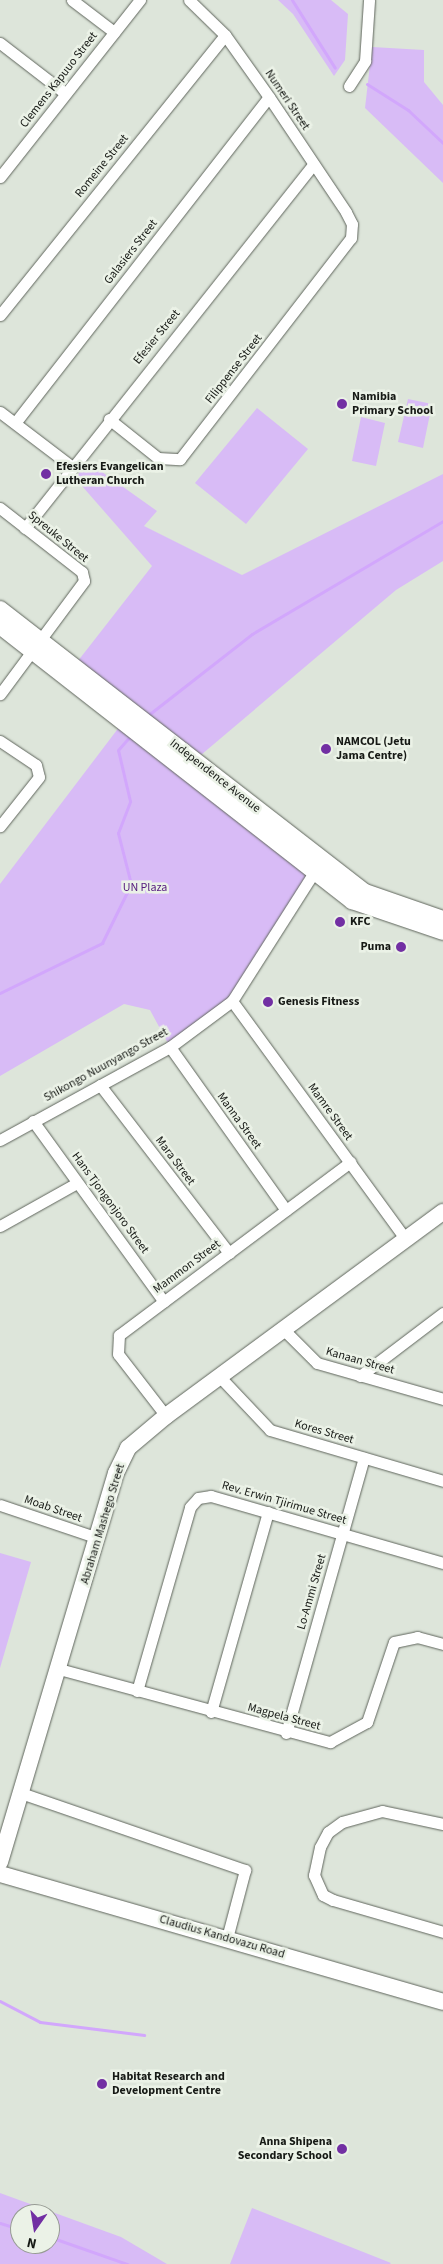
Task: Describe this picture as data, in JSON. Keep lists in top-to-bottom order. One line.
{"streets":{"main road":["Independence Avenue","Abraham Mashego Street","Claudius Kandovazu Road"],"street":["Clemens Kapuuo Street","Numeri Street","Romeine Street","Galasiers Street","Efesier Street","Filippense Street","Spreuke Street","Shikongo Nuunyango Street","Mamre Street","Manna Street","Mara Street","Hans Tjongonjoro Street","Mammon Street","Kanaan Street","Kores Street","Rev. Erwin Tjirimue Street","Moab Street","Lo-Ammi Street","Magpela Street"]},"crossings":[["Numeri Street","Romeine Street"],["Numeri Street","Galasiers Street"],["Numeri Street","Efesier Street"],["Numeri Street","Filippense Street"],["Efesier Street","Filippense Street"],["Efesier Street","Spreuke Street"],["Spreuke Street","Independence Avenue"],["Independence Avenue","Shikongo Nuunyango Street"],["Shikongo Nuunyango Street","Mamre Street"],["Shikongo Nuunyango Street","Manna Street"],["Shikongo Nuunyango Street","Mara Street"],["Shikongo Nuunyango Street","Hans Tjongonjoro Street"],["Mamre Street","Mammon Street"],["Mamre Street","Abraham Mashego Street"],["Manna Street","Mammon Street"],["Mara Street","Mammon Street"],["Hans Tjongonjoro Street","Mammon Street"],["Mammon Street","Abraham Mashego Street"],["Kanaan Street","Abraham Mashego Street"],["Kores Street","Abraham Mashego Street"],["Kores Street","Lo-Ammi Street"],["Rev. Erwin Tjirimue Street","Lo-Ammi Street"],["Rev. Erwin Tjirimue Street","Magpela Street"],["Moab Street","Abraham Mashego Street"],["Abraham Mashego Street","Magpela Street"],["Lo-Ammi Street","Magpela Street"]],"parks":["UN Plaza"],"places":["Namibia Primary School","Efesiers Evangelican Lutheran Church","NAMCOL (Jetu Jama Centre)","KFC","Puma","Genesis Fitness","Habitat Research and Development Centre","Anna Shipena Secondary School"],"north":"bottom"}
